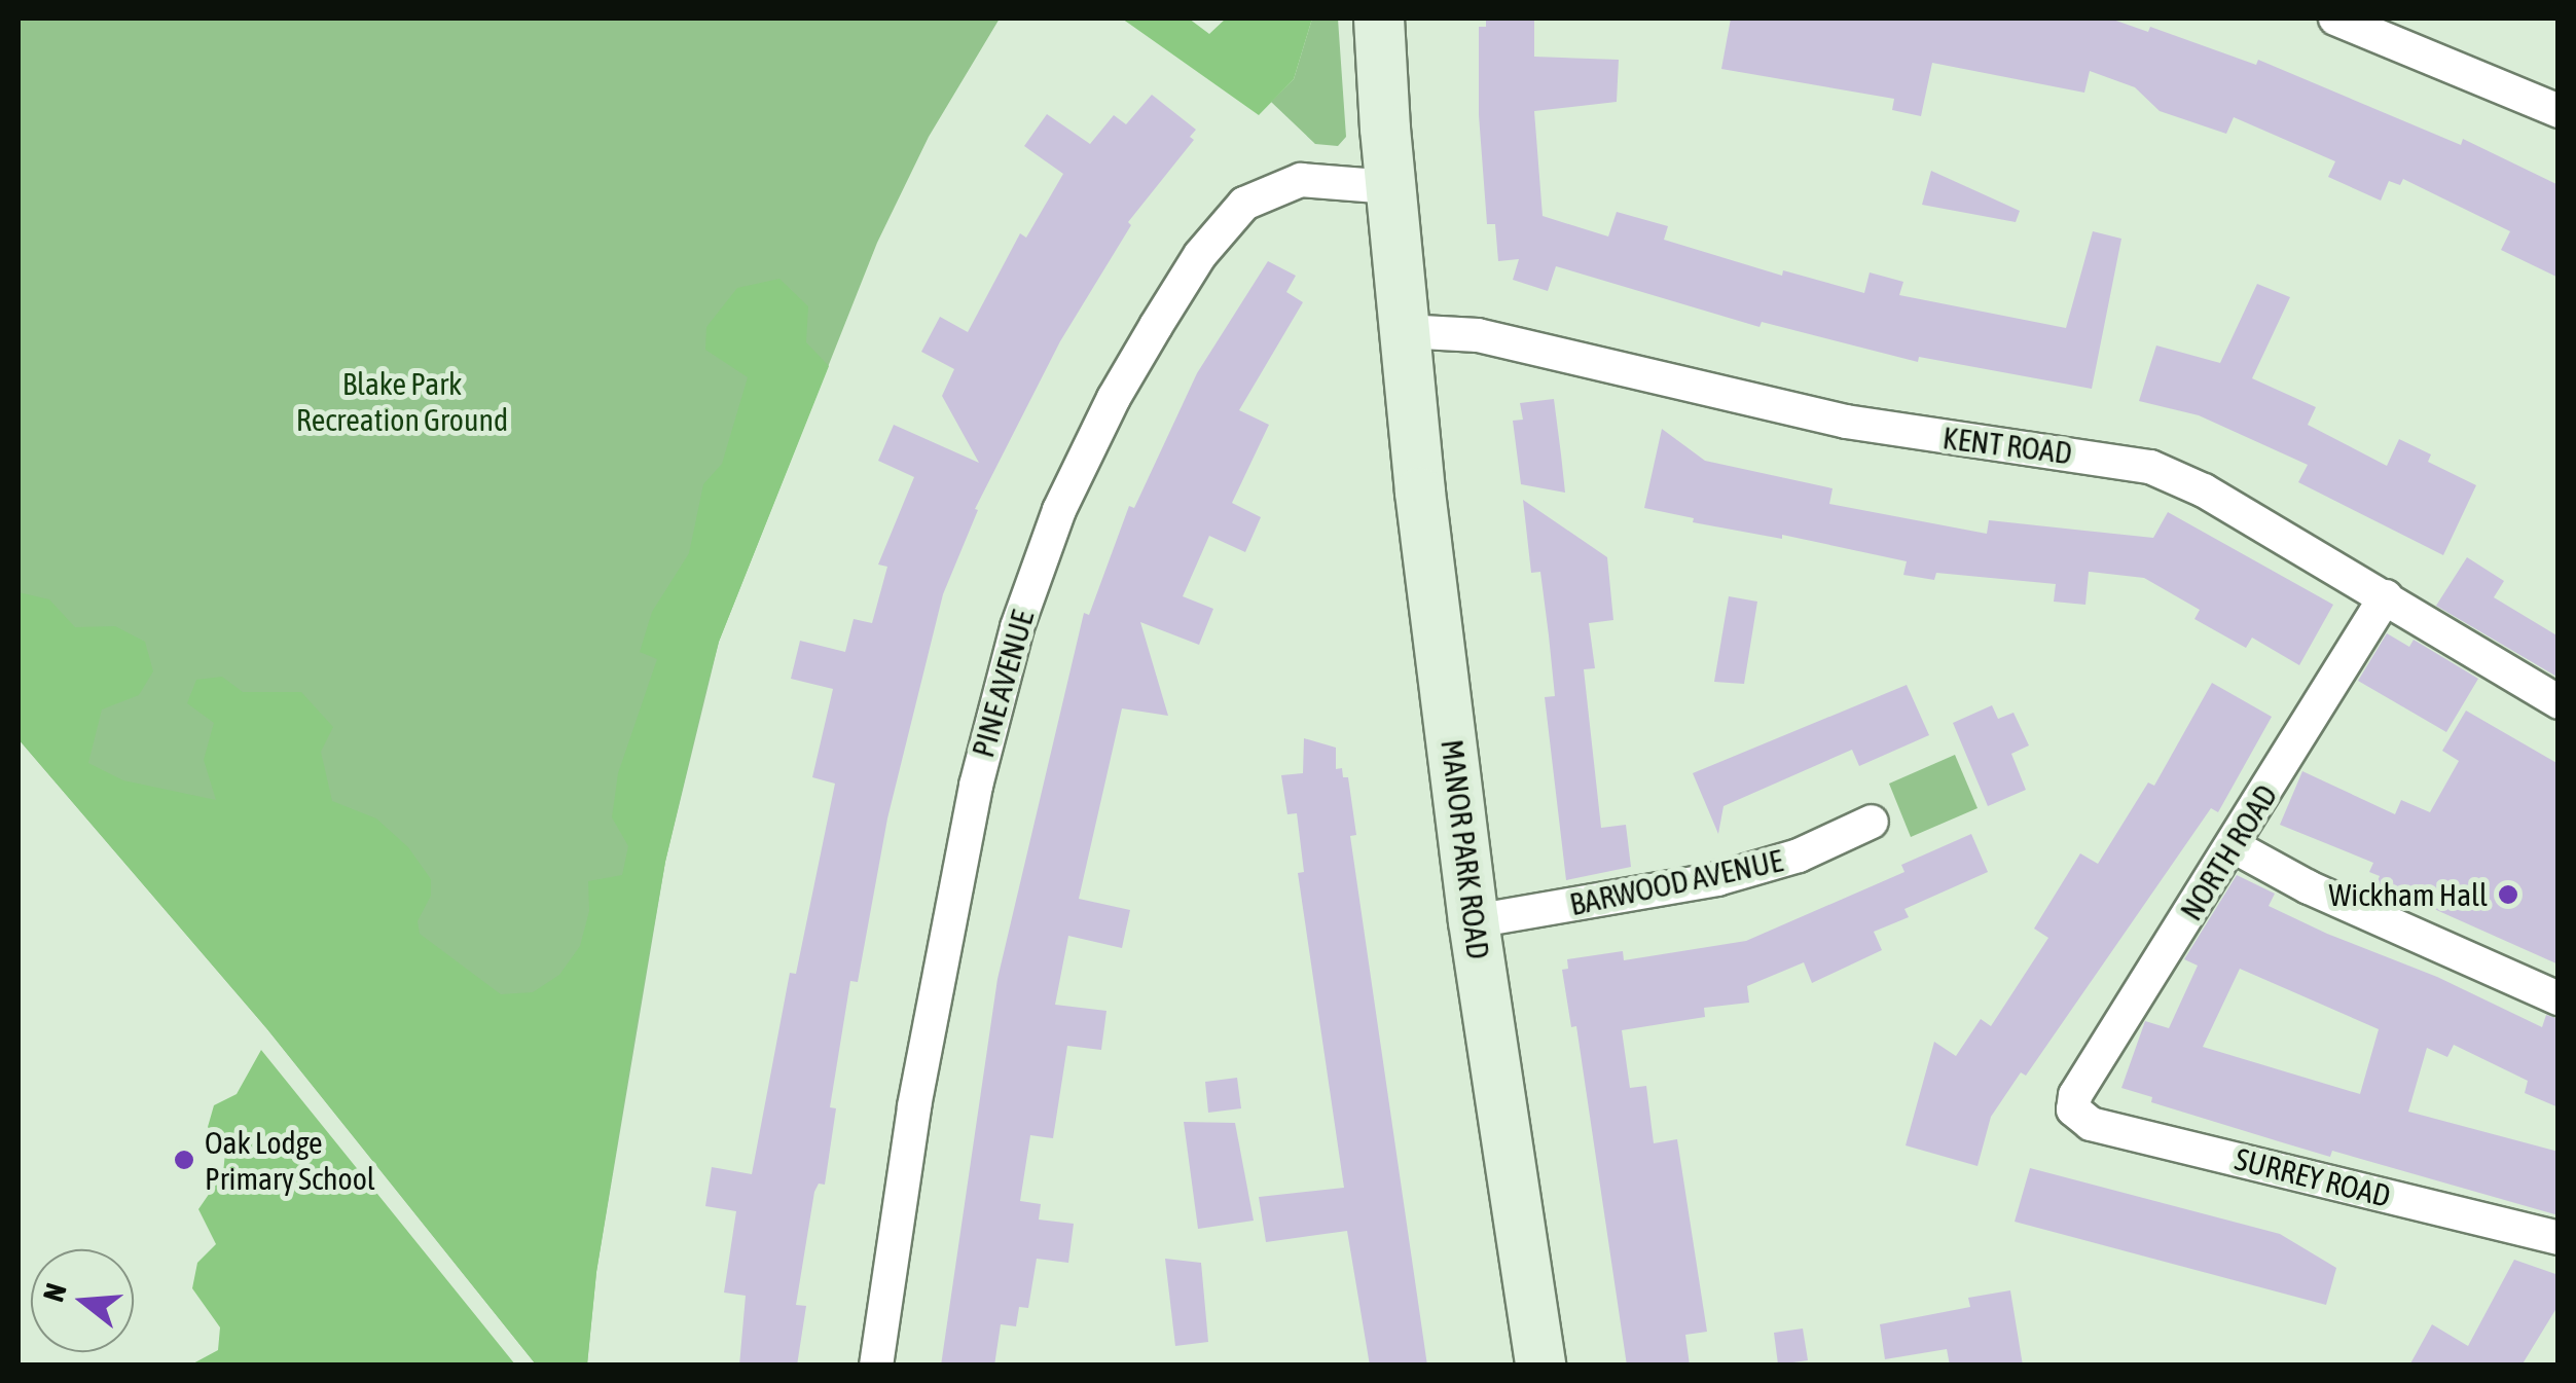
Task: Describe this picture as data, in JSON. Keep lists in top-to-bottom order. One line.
{"streets":{"street":["KENT ROAD","PINE AVENUE","MANOR PARK ROAD","NORTH ROAD","BARWOOD AVENUE","SURREY ROAD"]},"crossings":[["KENT ROAD","MANOR PARK ROAD"],["KENT ROAD","NORTH ROAD"],["PINE AVENUE","MANOR PARK ROAD"],["MANOR PARK ROAD","BARWOOD AVENUE"],["NORTH ROAD","SURREY ROAD"]],"parks":["Blake Park Recreation Ground"],"places":["Wickham Hall","Oak Lodge Primary School"],"north":"left"}
